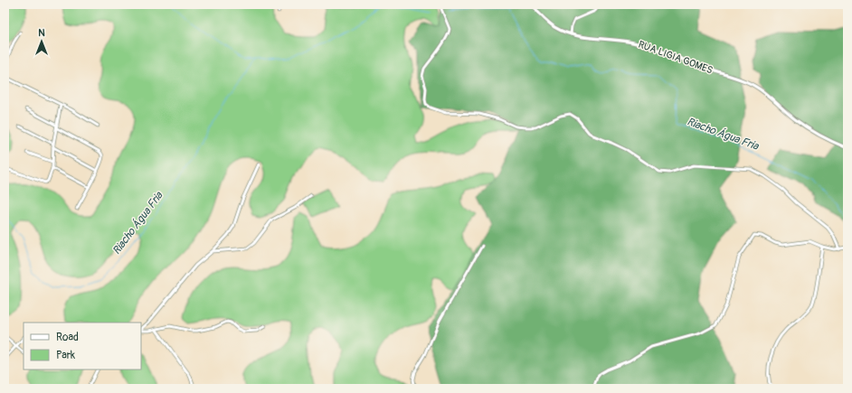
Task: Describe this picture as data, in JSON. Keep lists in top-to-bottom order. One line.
{"streets":{"street":["RUA LIGIA GOMES"]},"water":["Riacho Água Fria"],"legend":["Road","Park"],"north":"top"}
